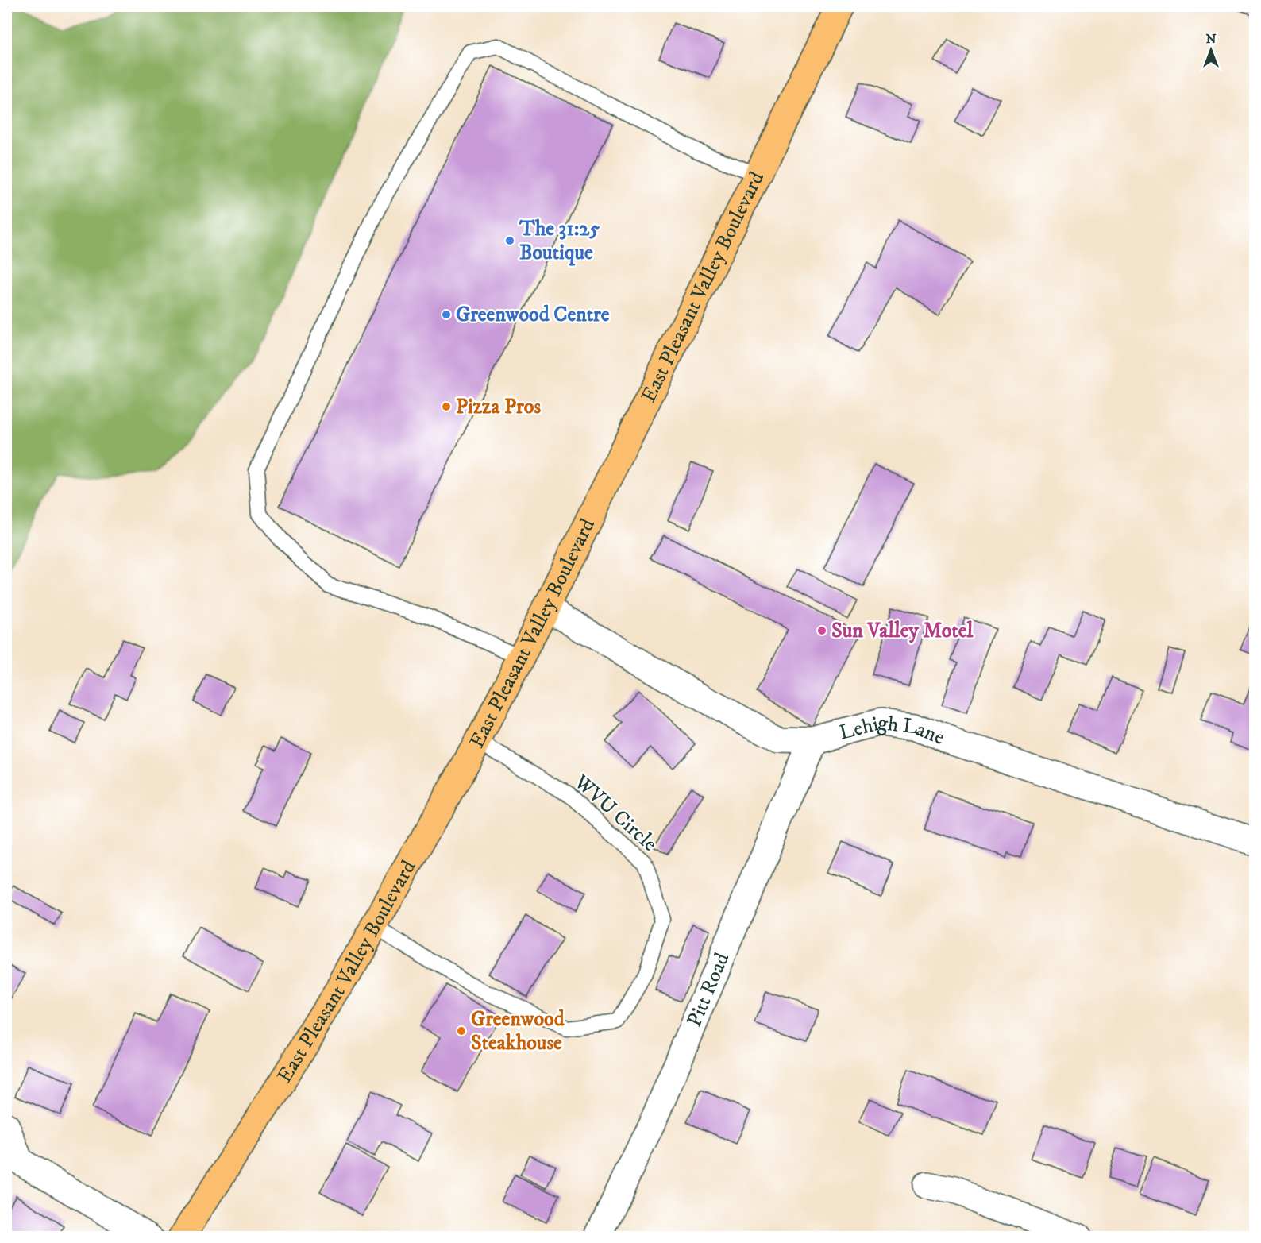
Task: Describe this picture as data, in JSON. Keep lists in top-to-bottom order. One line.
{"streets":{"main road":["East Pleasant Valley Boulevard"],"street":["Lehigh Lane","Pitt Road"],"lane":["WVU Circle"]},"crossings":[["East Pleasant Valley Boulevard","Lehigh Lane"],["East Pleasant Valley Boulevard","WVU Circle"],["Lehigh Lane","Pitt Road"]],"places":["The 31:25 Boutique","Greenwood Centre","Pizza Pros","Sun Valley Motel","Greenwood Steakhouse"],"north":"top"}
